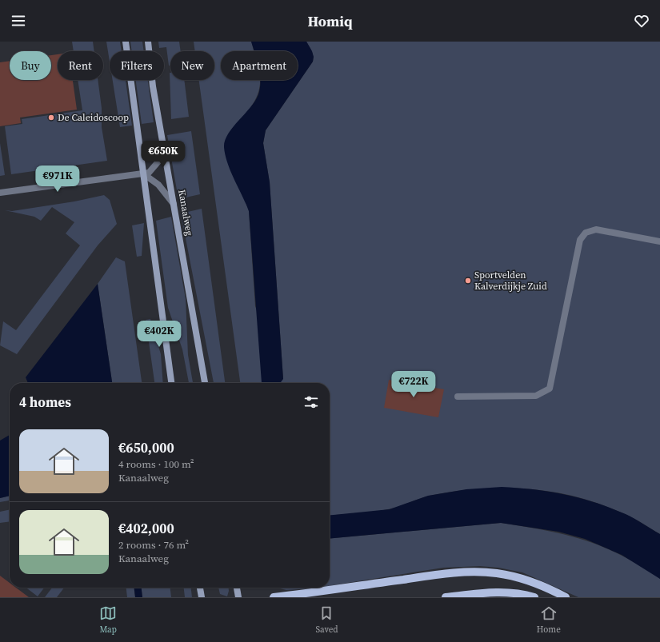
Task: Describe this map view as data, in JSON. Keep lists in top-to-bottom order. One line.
{"streets":{"main road":["Kanaalweg"]},"places":["De Caleidoscoop","Sportvelden Kalverdijkje Zuid"],"page":{"header":"Homiq","chip":["Buy","Rent","Filters","New","Apartment"],"price":["€650K","€971K","€402K","€722K"],"heading":"4 homes","list":[{"name":"€650,000","note":"4 rooms · 100 m² · Kanaalweg"},{"name":"€402,000","note":"2 rooms · 76 m² · Kanaalweg"}],"tabs":["Map","Saved","Home"]}}
